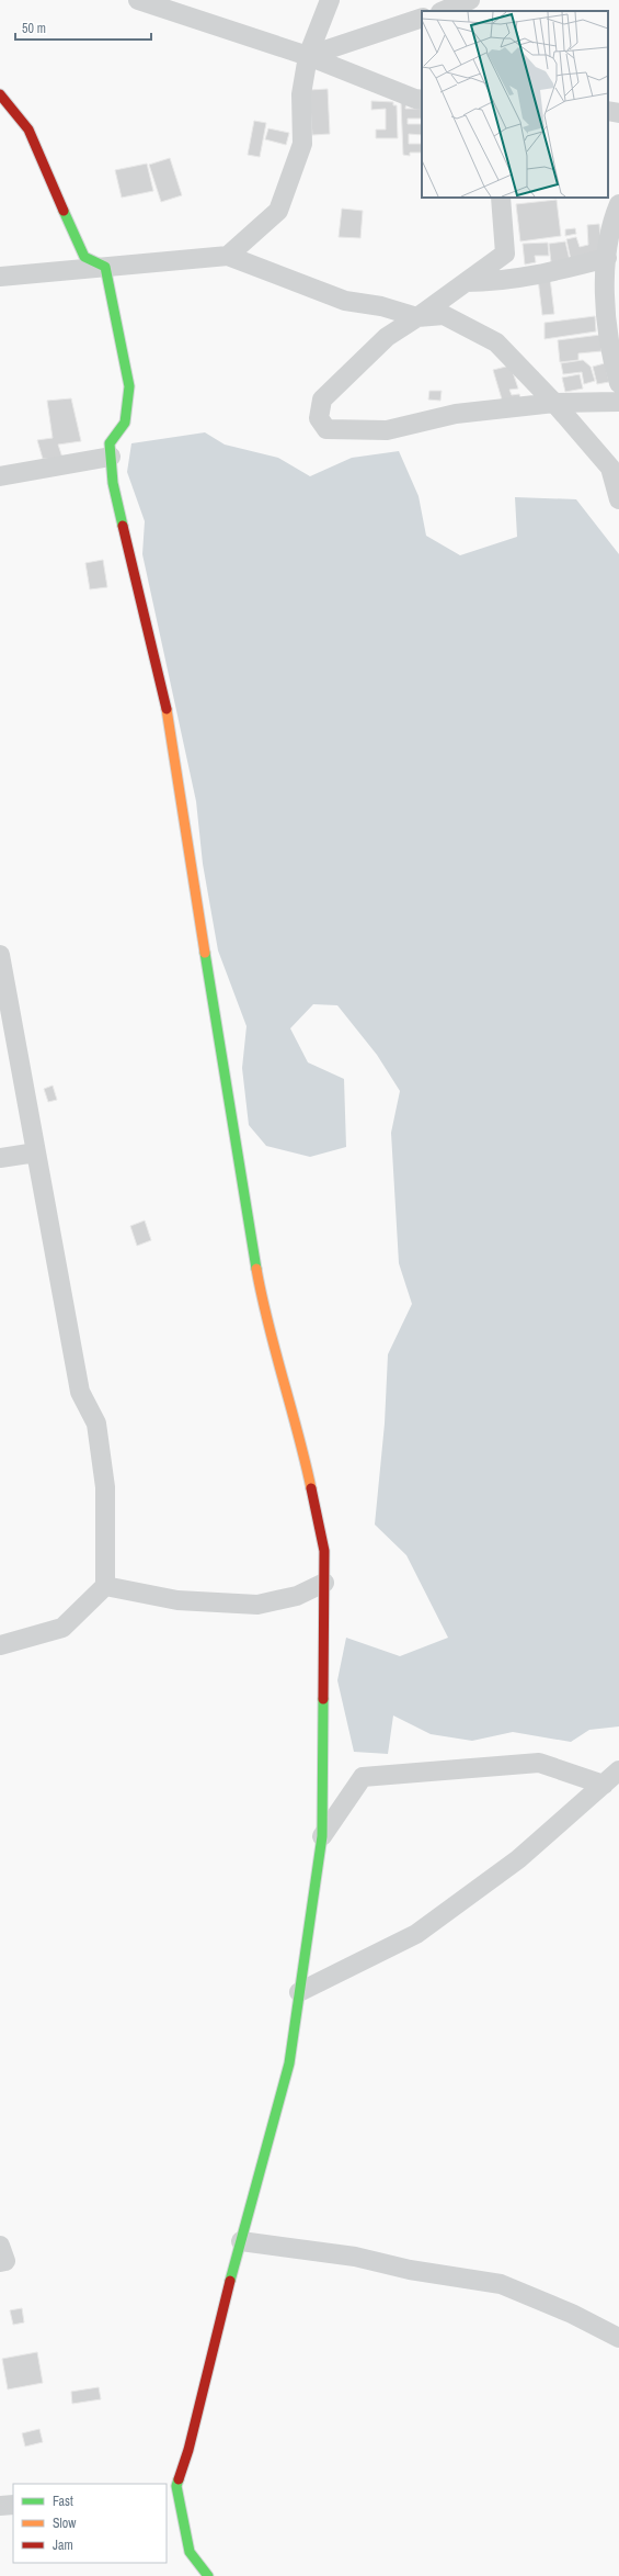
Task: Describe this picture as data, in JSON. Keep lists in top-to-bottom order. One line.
{"legend":["Fast","Slow","Jam"],"scale_bar":"50 m"}
